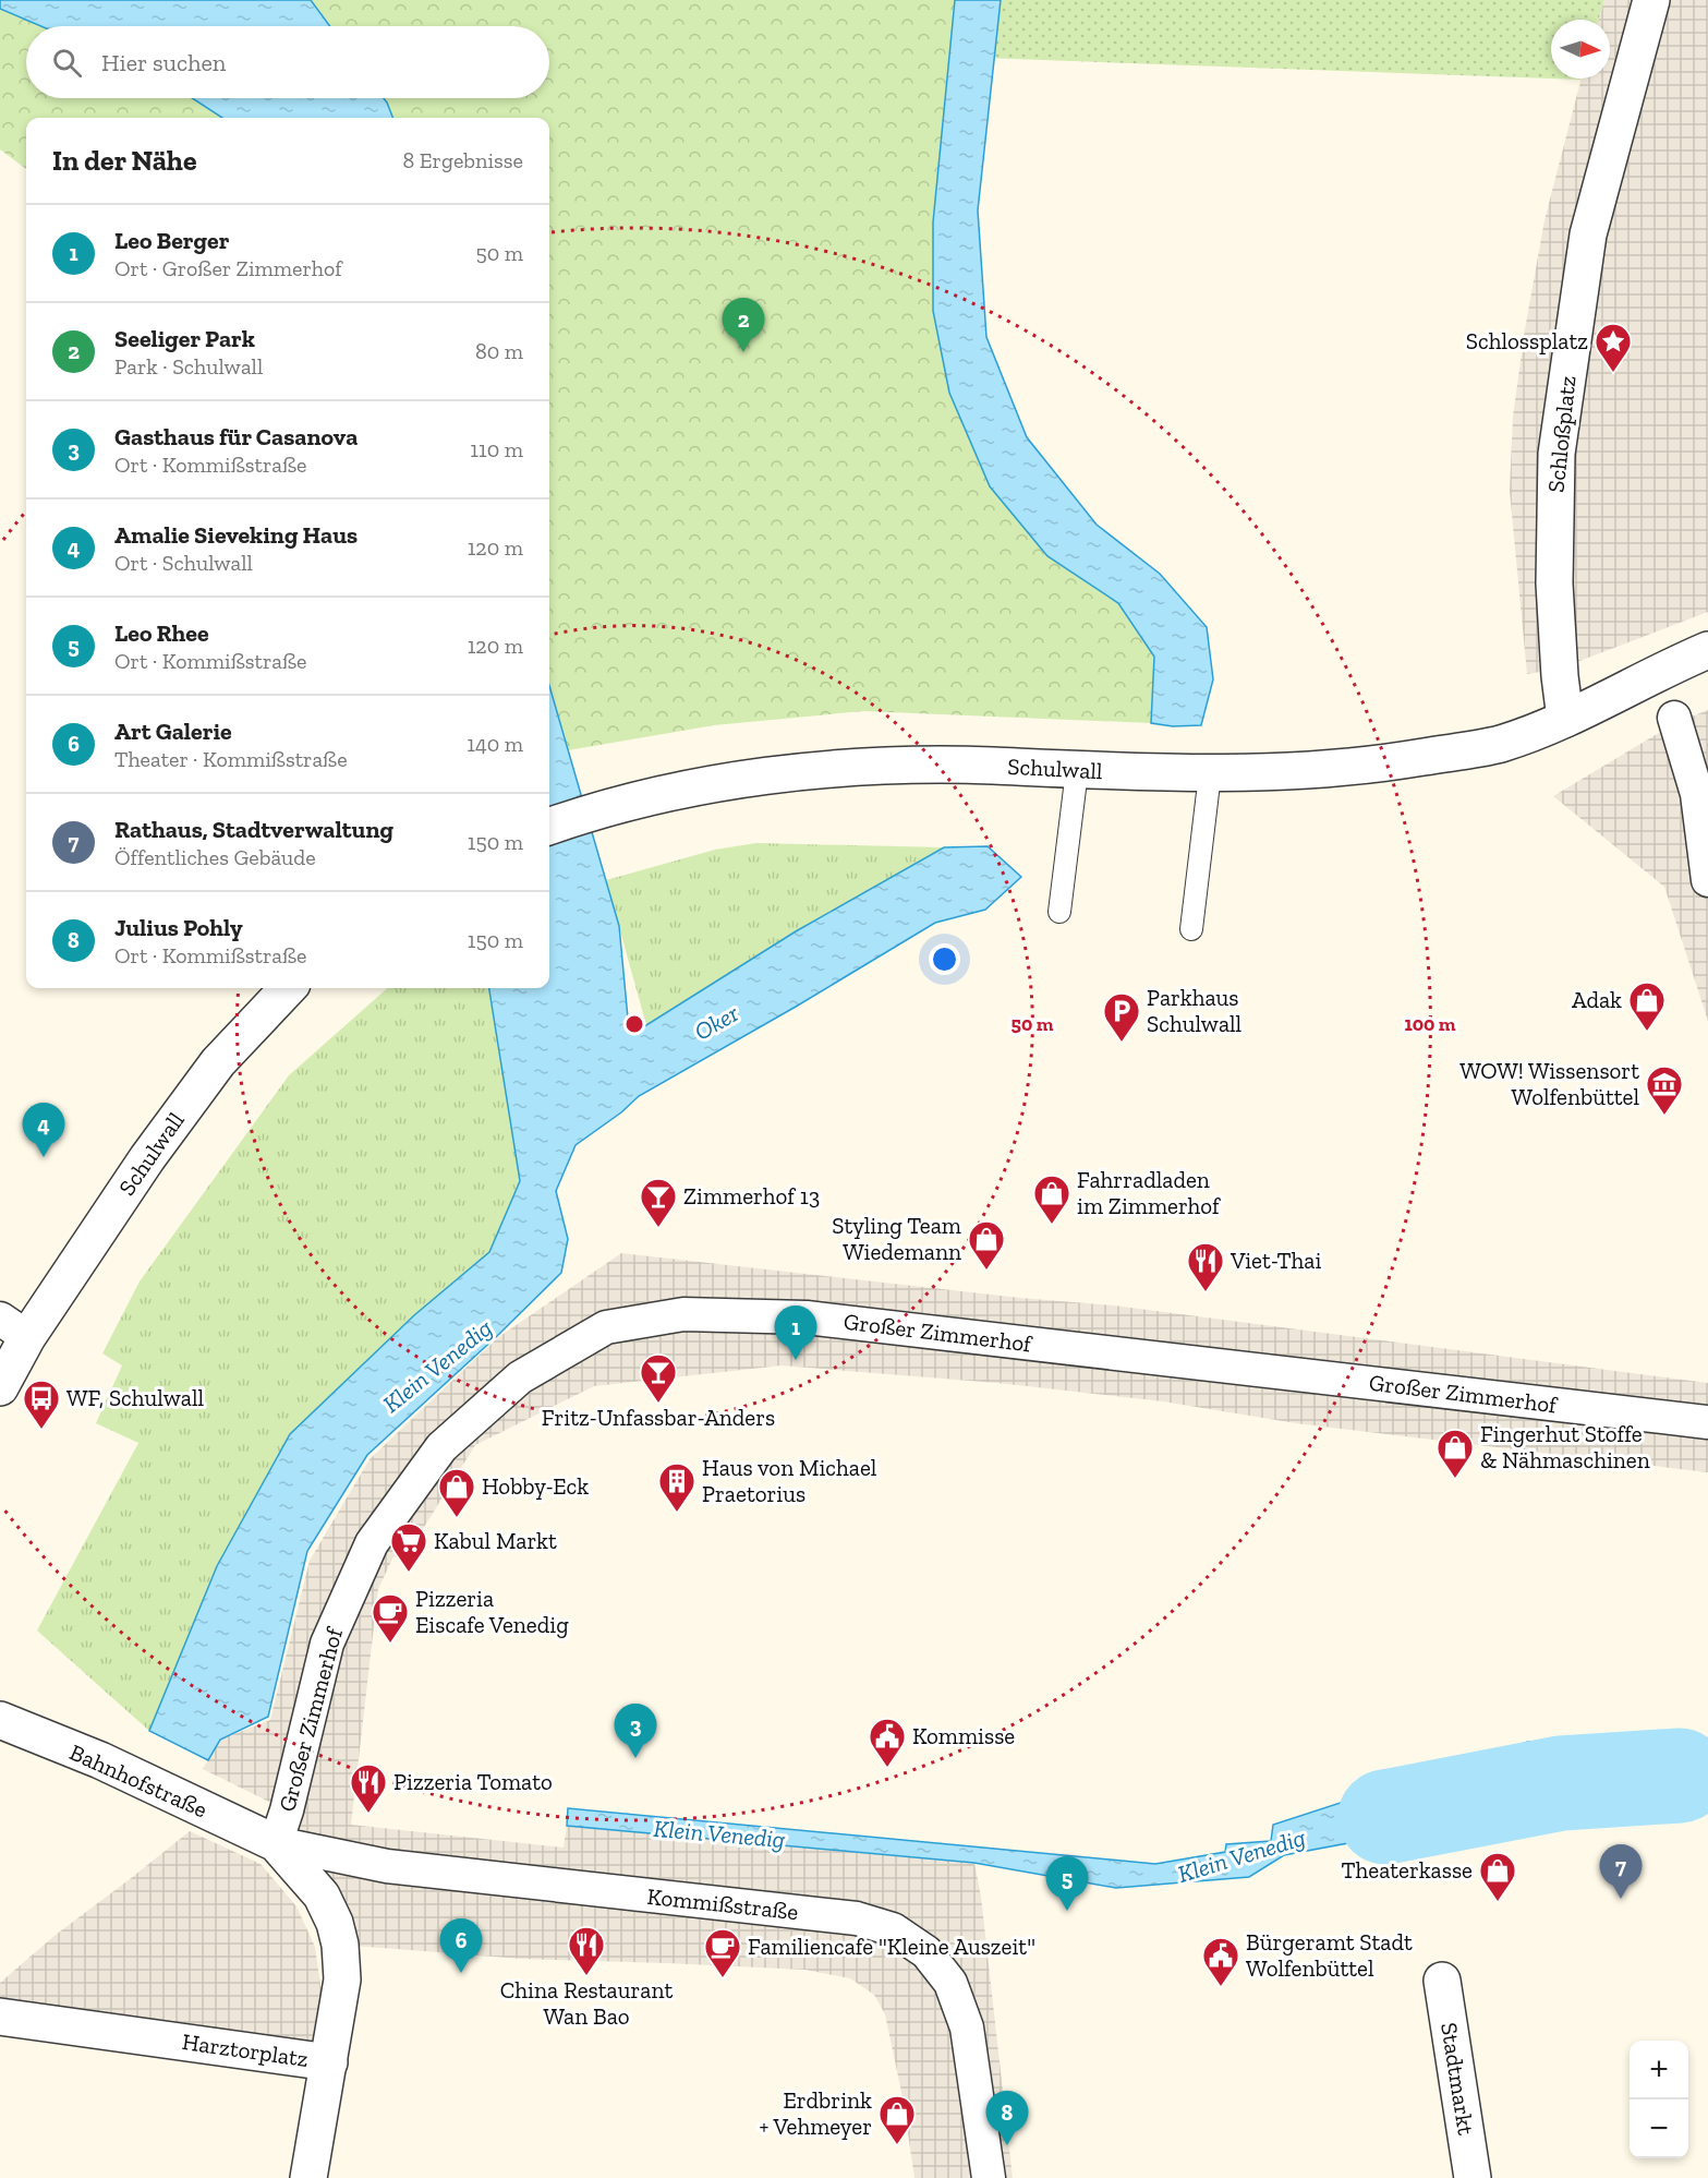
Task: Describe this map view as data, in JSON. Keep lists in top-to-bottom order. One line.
{"streets":{"street":["Schloßplatz","Schulwall","Großer Zimmerhof","Bahnhofstraße","Kommißstraße","Harztorplatz","Stadtmarkt"]},"crossings":[["Schloßplatz","Schulwall"],["Großer Zimmerhof","Bahnhofstraße"],["Großer Zimmerhof","Kommißstraße"],["Großer Zimmerhof","Harztorplatz"],["Bahnhofstraße","Kommißstraße"],["Bahnhofstraße","Harztorplatz"],["Kommißstraße","Harztorplatz"]],"water":["Oker","Klein Venedig"],"places":{"place":["Schlossplatz"],"shop":["Adak","Fahrradladen im Zimmerhof","Styling Team Wiedemann","Fingerhut Stoffe & Nähmaschinen","Hobby-Eck","Theaterkasse","Erdbrink + Vehmeyer"],"parking":["Parkhaus Schulwall"],"museum":["WOW! Wissensort Wolfenbüttel"],"bar":["Zimmerhof 13","Fritz-Unfassbar-Anders"],"restaurant":["Viet-Thai","Pizzeria Tomato","China Restaurant Wan Bao"],"bus stop":["WF, Schulwall"],"building":["Haus von Michael Praetorius"],"supermarket":["Kabul Markt"],"cafe":["Pizzeria Eiscafe Venedig","Familiencafe \"Kleine Auszeit\""],"public building":["Kommisse","Bürgeramt Stadt Wolfenbüttel"]},"north":"right","page":{"search":"Hier suchen","heading":["In der Nähe","8 Ergebnisse"],"list":[{"mark":"1","name":"Leo Berger","note":"Ort · Großer Zimmerhof","value":"50 m"},{"mark":"2","name":"Seeliger Park","note":"Park · Schulwall","value":"80 m"},{"mark":"3","name":"Gasthaus für Casanova","note":"Ort · Kommißstraße","value":"110 m"},{"mark":"4","name":"Amalie Sieveking Haus","note":"Ort · Schulwall","value":"120 m"},{"mark":"5","name":"Leo Rhee","note":"Ort · Kommißstraße","value":"120 m"},{"mark":"6","name":"Art Galerie","note":"Theater · Kommißstraße","value":"140 m"},{"mark":"7","name":"Rathaus, Stadtverwaltung","note":"Öffentliches Gebäude","value":"150 m"},{"mark":"8","name":"Julius Pohly","note":"Ort · Kommißstraße","value":"150 m"}],"pins":["2","4","1","3","7","5","6","8"],"map_buttons":["+","−"]},"rings":["50 m","100 m"]}
